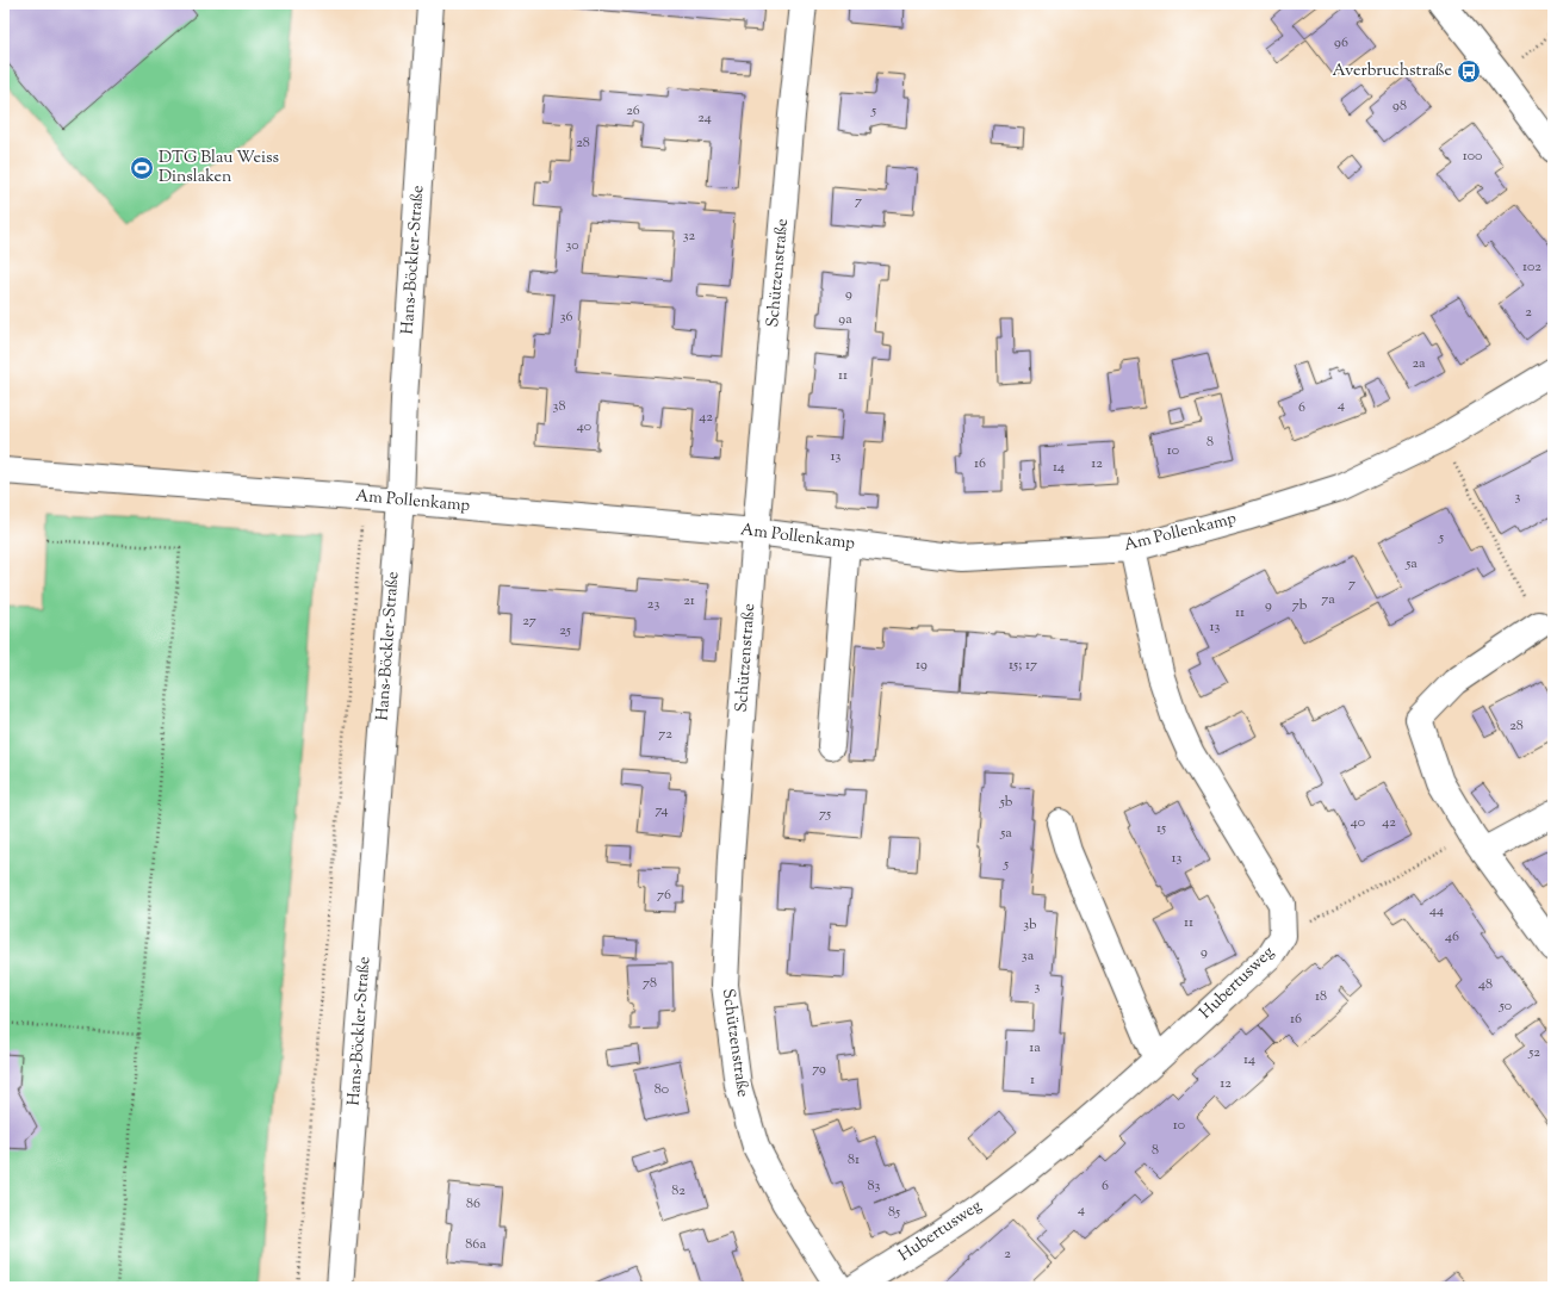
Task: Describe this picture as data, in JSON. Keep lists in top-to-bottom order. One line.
{"streets":{"street":["Hans-Böckler-Straße","Schützenstraße","Am Pollenkamp","Hubertusweg"]},"crossings":[["Hans-Böckler-Straße","Am Pollenkamp"],["Schützenstraße","Am Pollenkamp"],["Am Pollenkamp","Hubertusweg"]],"places":{"bus stop":["Averbruchstraße"],"sports":["DTG Blau Weiss Dinslaken"]},"house_numbers":["96","98","26","5","24","28","100","7","32","30","102","9","2","36","9a","2a","11","4","38","6","42","40","8","10","13","16","12","14","3","5","5a","7","7a","21","23","9","7b","11","27","13","25","19","15; 17","28","72","5b","74","75","40","42","15","5a","13","5","76","44","11","3b","46","9","3a","78","48","3","18","50","16","1a","52","14","79","1","12","80","10","8","81","83","6","82","86","4","85","86a","2"]}
